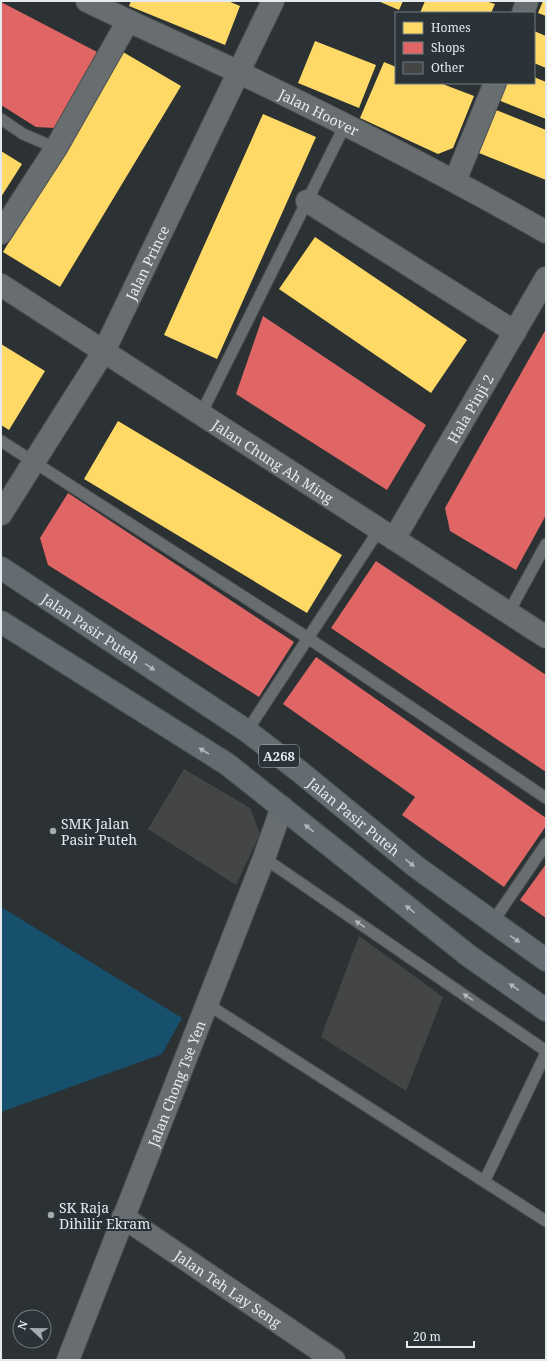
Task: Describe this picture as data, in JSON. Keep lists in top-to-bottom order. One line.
{"streets":{"main road":["Jalan Pasir Puteh","A268"],"street":["Jalan Hoover","Jalan Prince","Hala Pinji 2","Jalan Chung Ah Ming","Jalan Chong Tse Yen","Jalan Teh Lay Seng"]},"crossings":[["Jalan Hoover","Jalan Prince"],["Jalan Prince","Jalan Chung Ah Ming"],["Hala Pinji 2","Jalan Chung Ah Ming"],["A268","Jalan Chong Tse Yen"],["Jalan Chong Tse Yen","Jalan Teh Lay Seng"]],"places":["SMK Jalan Pasir Puteh","SK Raja Dihilir Ekram"],"legend":["Homes","Shops","Other"],"scale_bar":"20 m","north":"left"}
